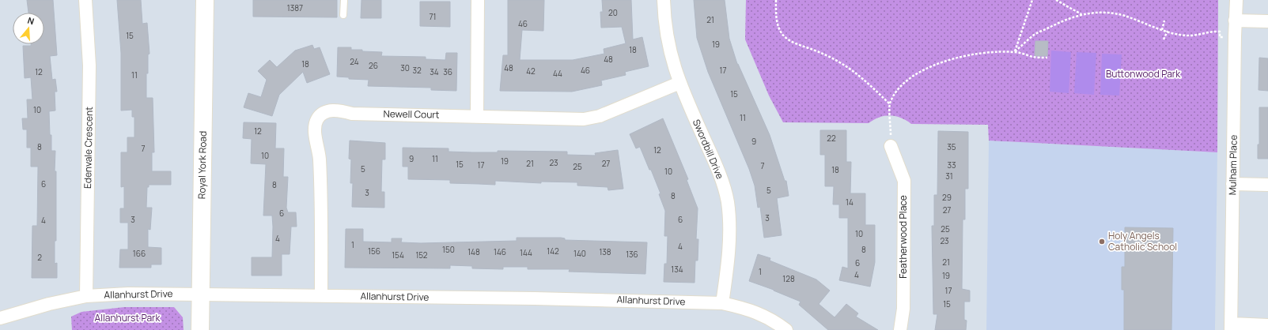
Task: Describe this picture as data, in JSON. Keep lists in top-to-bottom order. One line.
{"streets":{"main road":["Royal York Road"],"street":["Newell Court","Edenvale Crescent","Swordbill Drive","Mulham Place","Featherwood Place","Allanhurst Drive"]},"crossings":[["Newell Court","Swordbill Drive"],["Newell Court","Allanhurst Drive"],["Edenvale Crescent","Allanhurst Drive"],["Swordbill Drive","Allanhurst Drive"],["Royal York Road","Allanhurst Drive"]],"parks":["Buttonwood Park","Allanhurst Park"],"places":["Holy Angels Catholic School"],"house_numbers":["1387","20","71","21","46","15","19","18","48","24","18","26","30","48","32","46","17","42","12","34","36","44","11","15","10","11","12","22","9","8","35","7","12","10","9","11","19","23","21","27","15","17","33","7","25","5","18","10","31","6","8","5","3","8","29","14","27","6","3","3","6","4","25","10","4","23","1","4","150","8","156","142","148","146","138","144","166","140","136","154","152","2","21","6","134","1","4","19","128","17","15"],"north":"top"}
